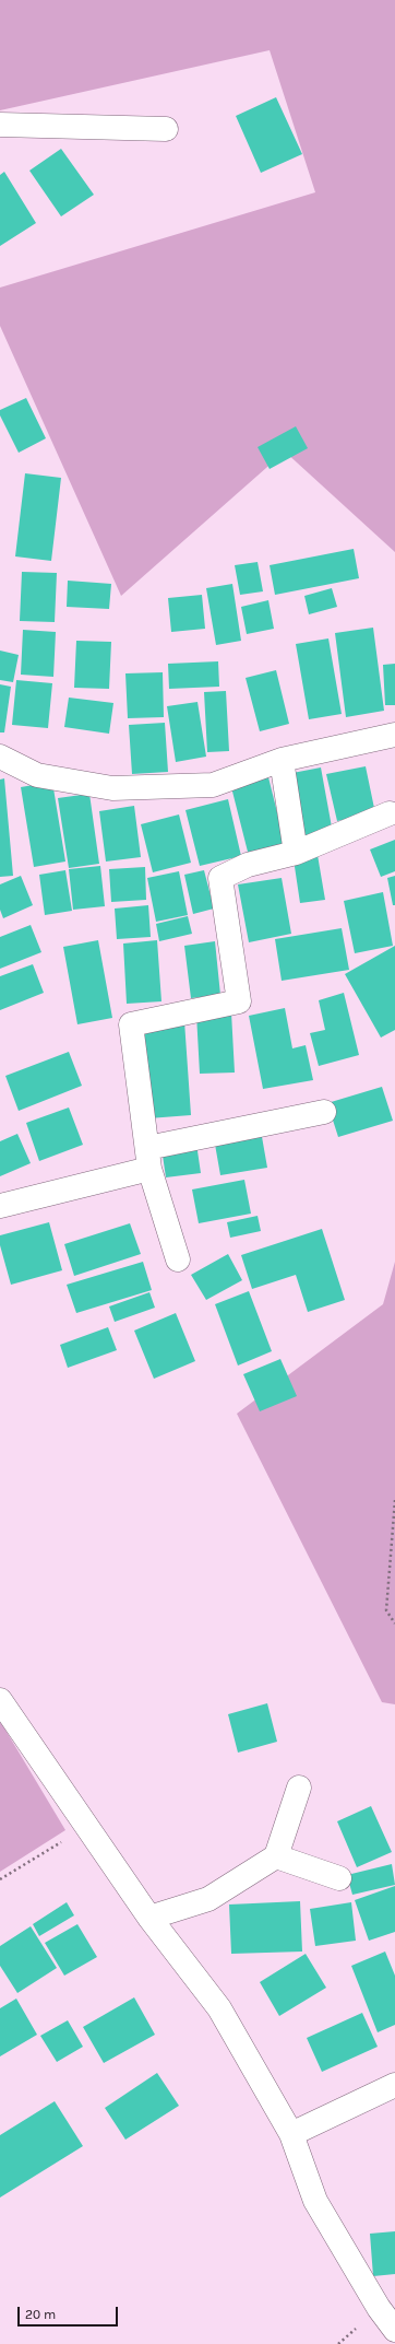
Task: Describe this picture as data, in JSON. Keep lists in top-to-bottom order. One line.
{"scale_bar":"20 m"}
